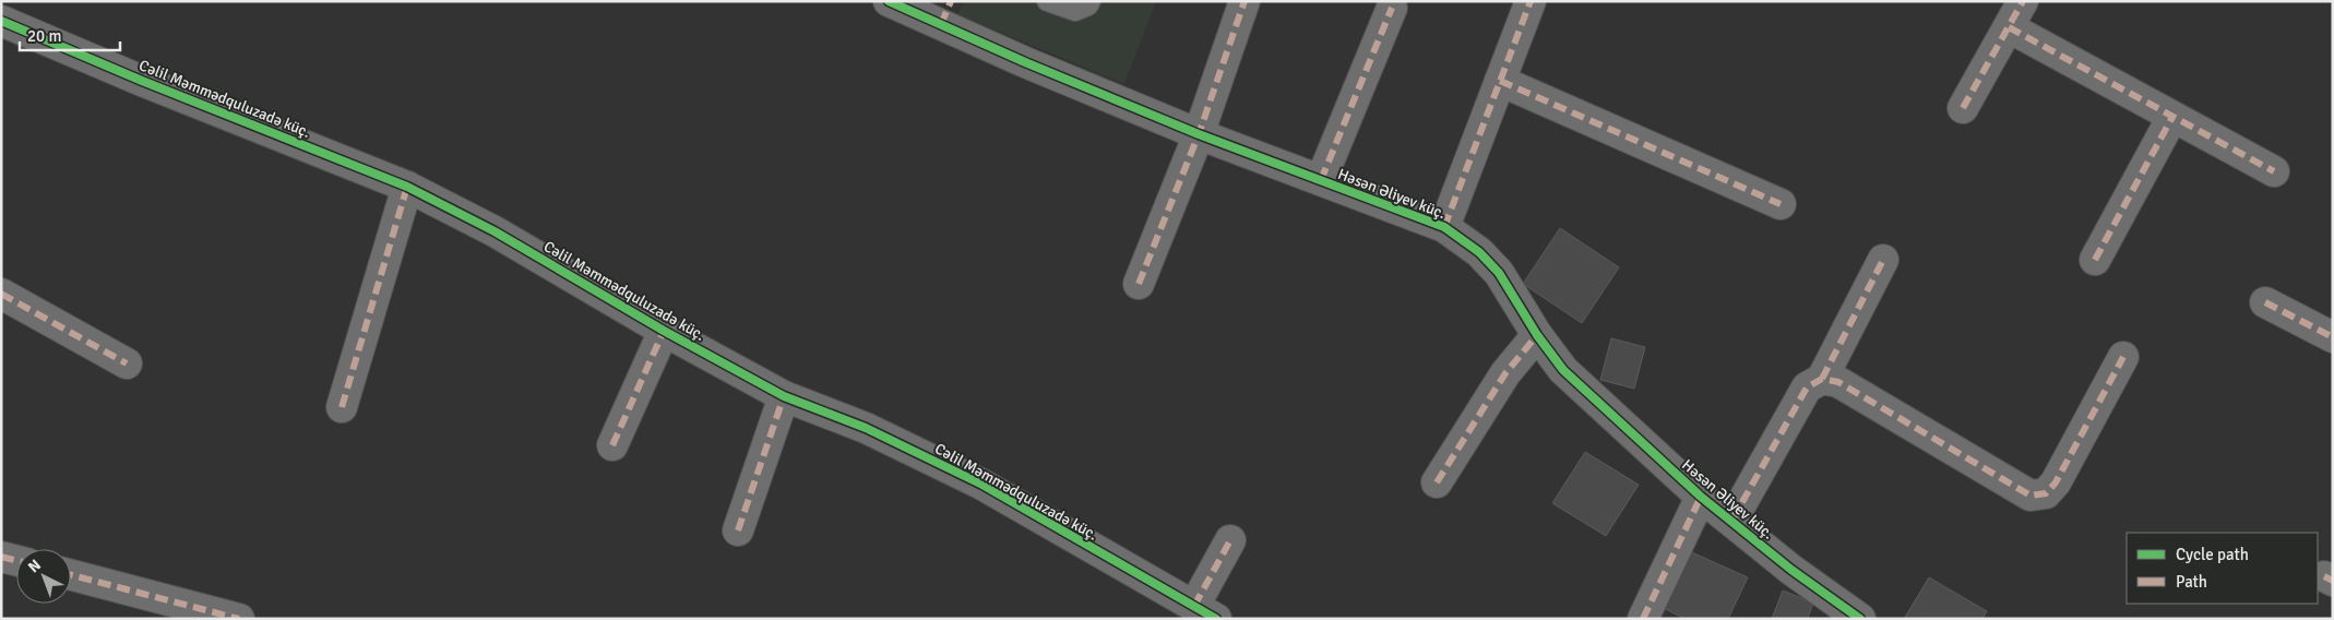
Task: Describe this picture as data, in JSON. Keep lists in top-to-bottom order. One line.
{"streets":{"street":["Cəlil Məmmədquluzadə küç.","Həsən Əliyev küç."]},"legend":["Cycle path","Path"],"scale_bar":"20 m","north":"top left"}
